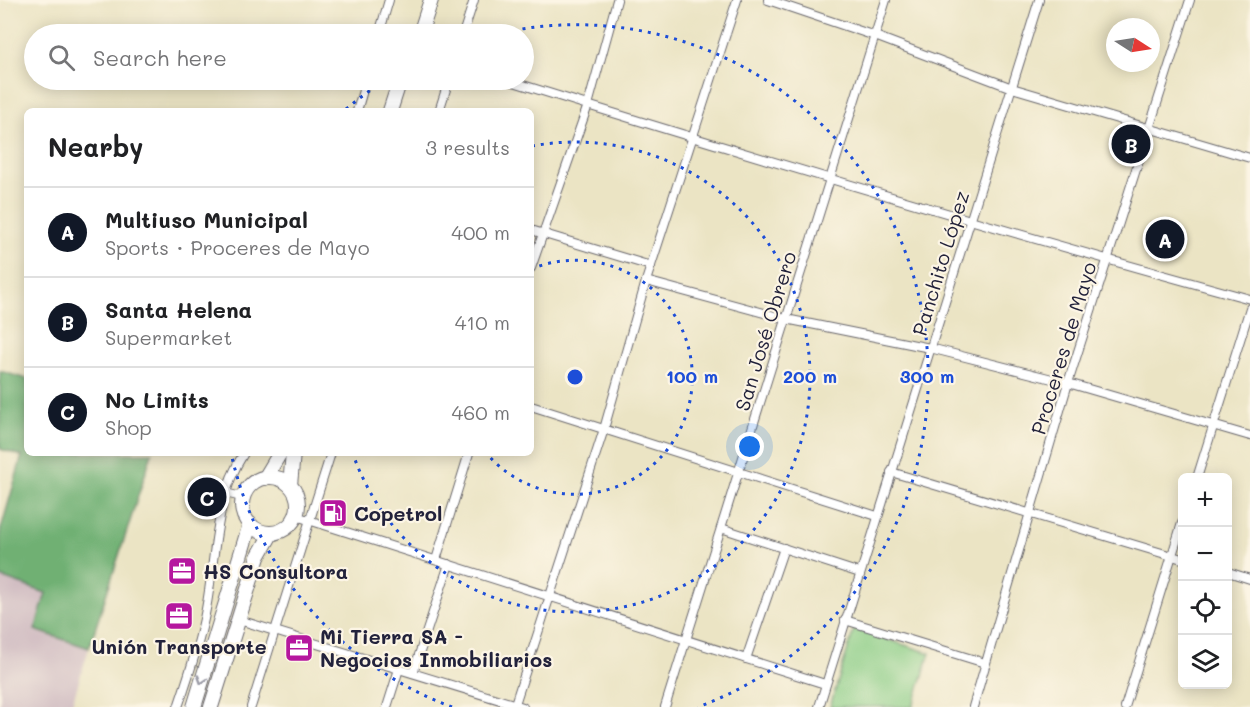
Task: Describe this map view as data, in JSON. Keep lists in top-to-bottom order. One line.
{"streets":{"street":["Panchito López","San José Obrero","Proceres de Mayo"]},"places":{"fuel station":["Copetrol"],"office":["HS Consultora","Unión Transporte","Mi Tierra SA - Negocios Inmobiliarios"]},"north":"right","page":{"search":"Search here","heading":["Nearby","3 results"],"pins":["B","A","C"],"list":[{"mark":"A","name":"Multiuso Municipal","note":"Sports · Proceres de Mayo","value":"400 m"},{"mark":"B","name":"Santa Helena","note":"Supermarket","value":"410 m"},{"mark":"C","name":"No Limits","note":"Shop","value":"460 m"}],"map_buttons":["+","−"]},"rings":["100 m","200 m","300 m"]}
